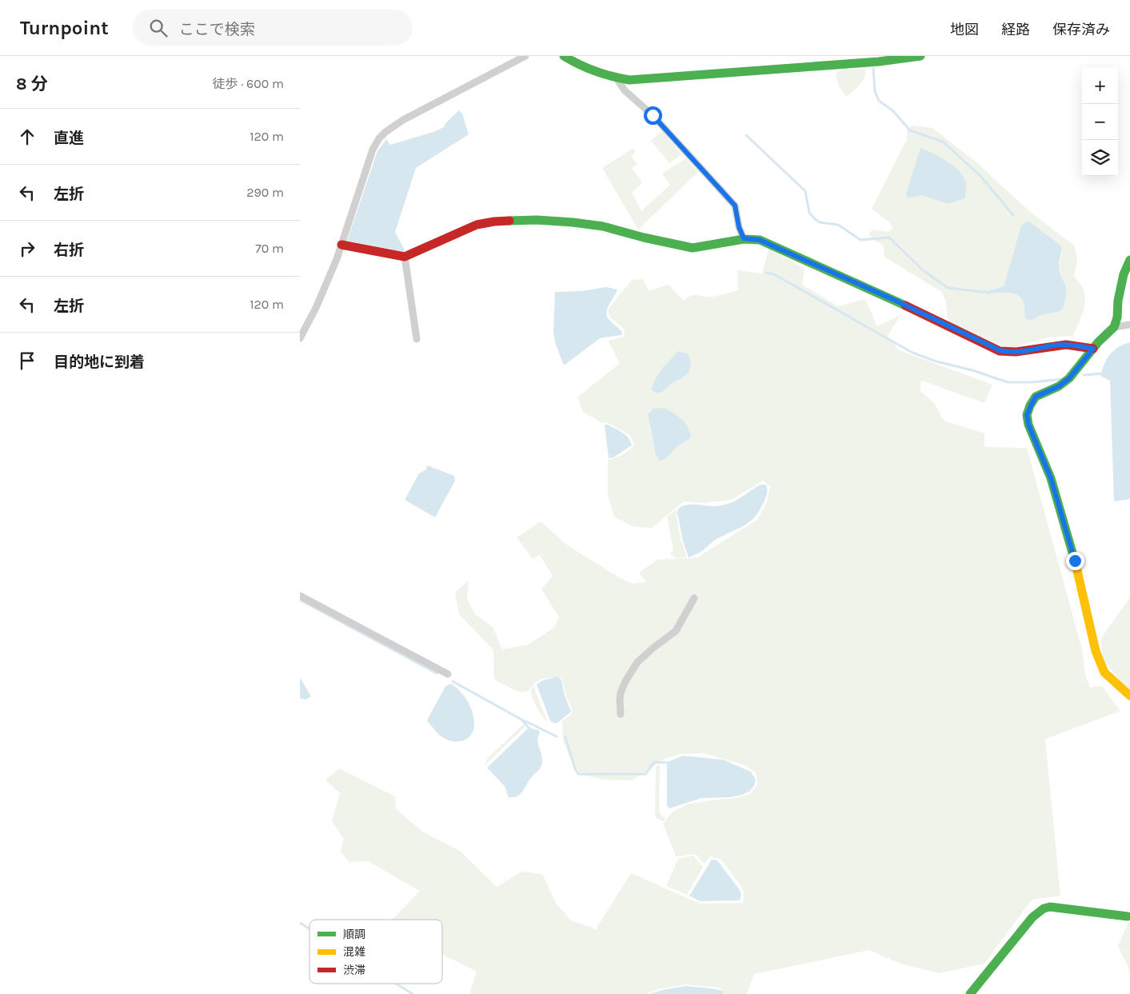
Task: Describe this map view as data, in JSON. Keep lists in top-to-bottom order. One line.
{"legend":["順調","混雑","渋滞"],"page":{"header":"Turnpoint","search":"ここで検索","nav":["地図","経路","保存済み"],"heading":["8 分","徒歩 · 600 m"],"map_buttons":["+","−"],"list":[["直進","120 m"],["左折","290 m"],["右折","70 m"],["左折","120 m"],"目的地に到着"]}}
